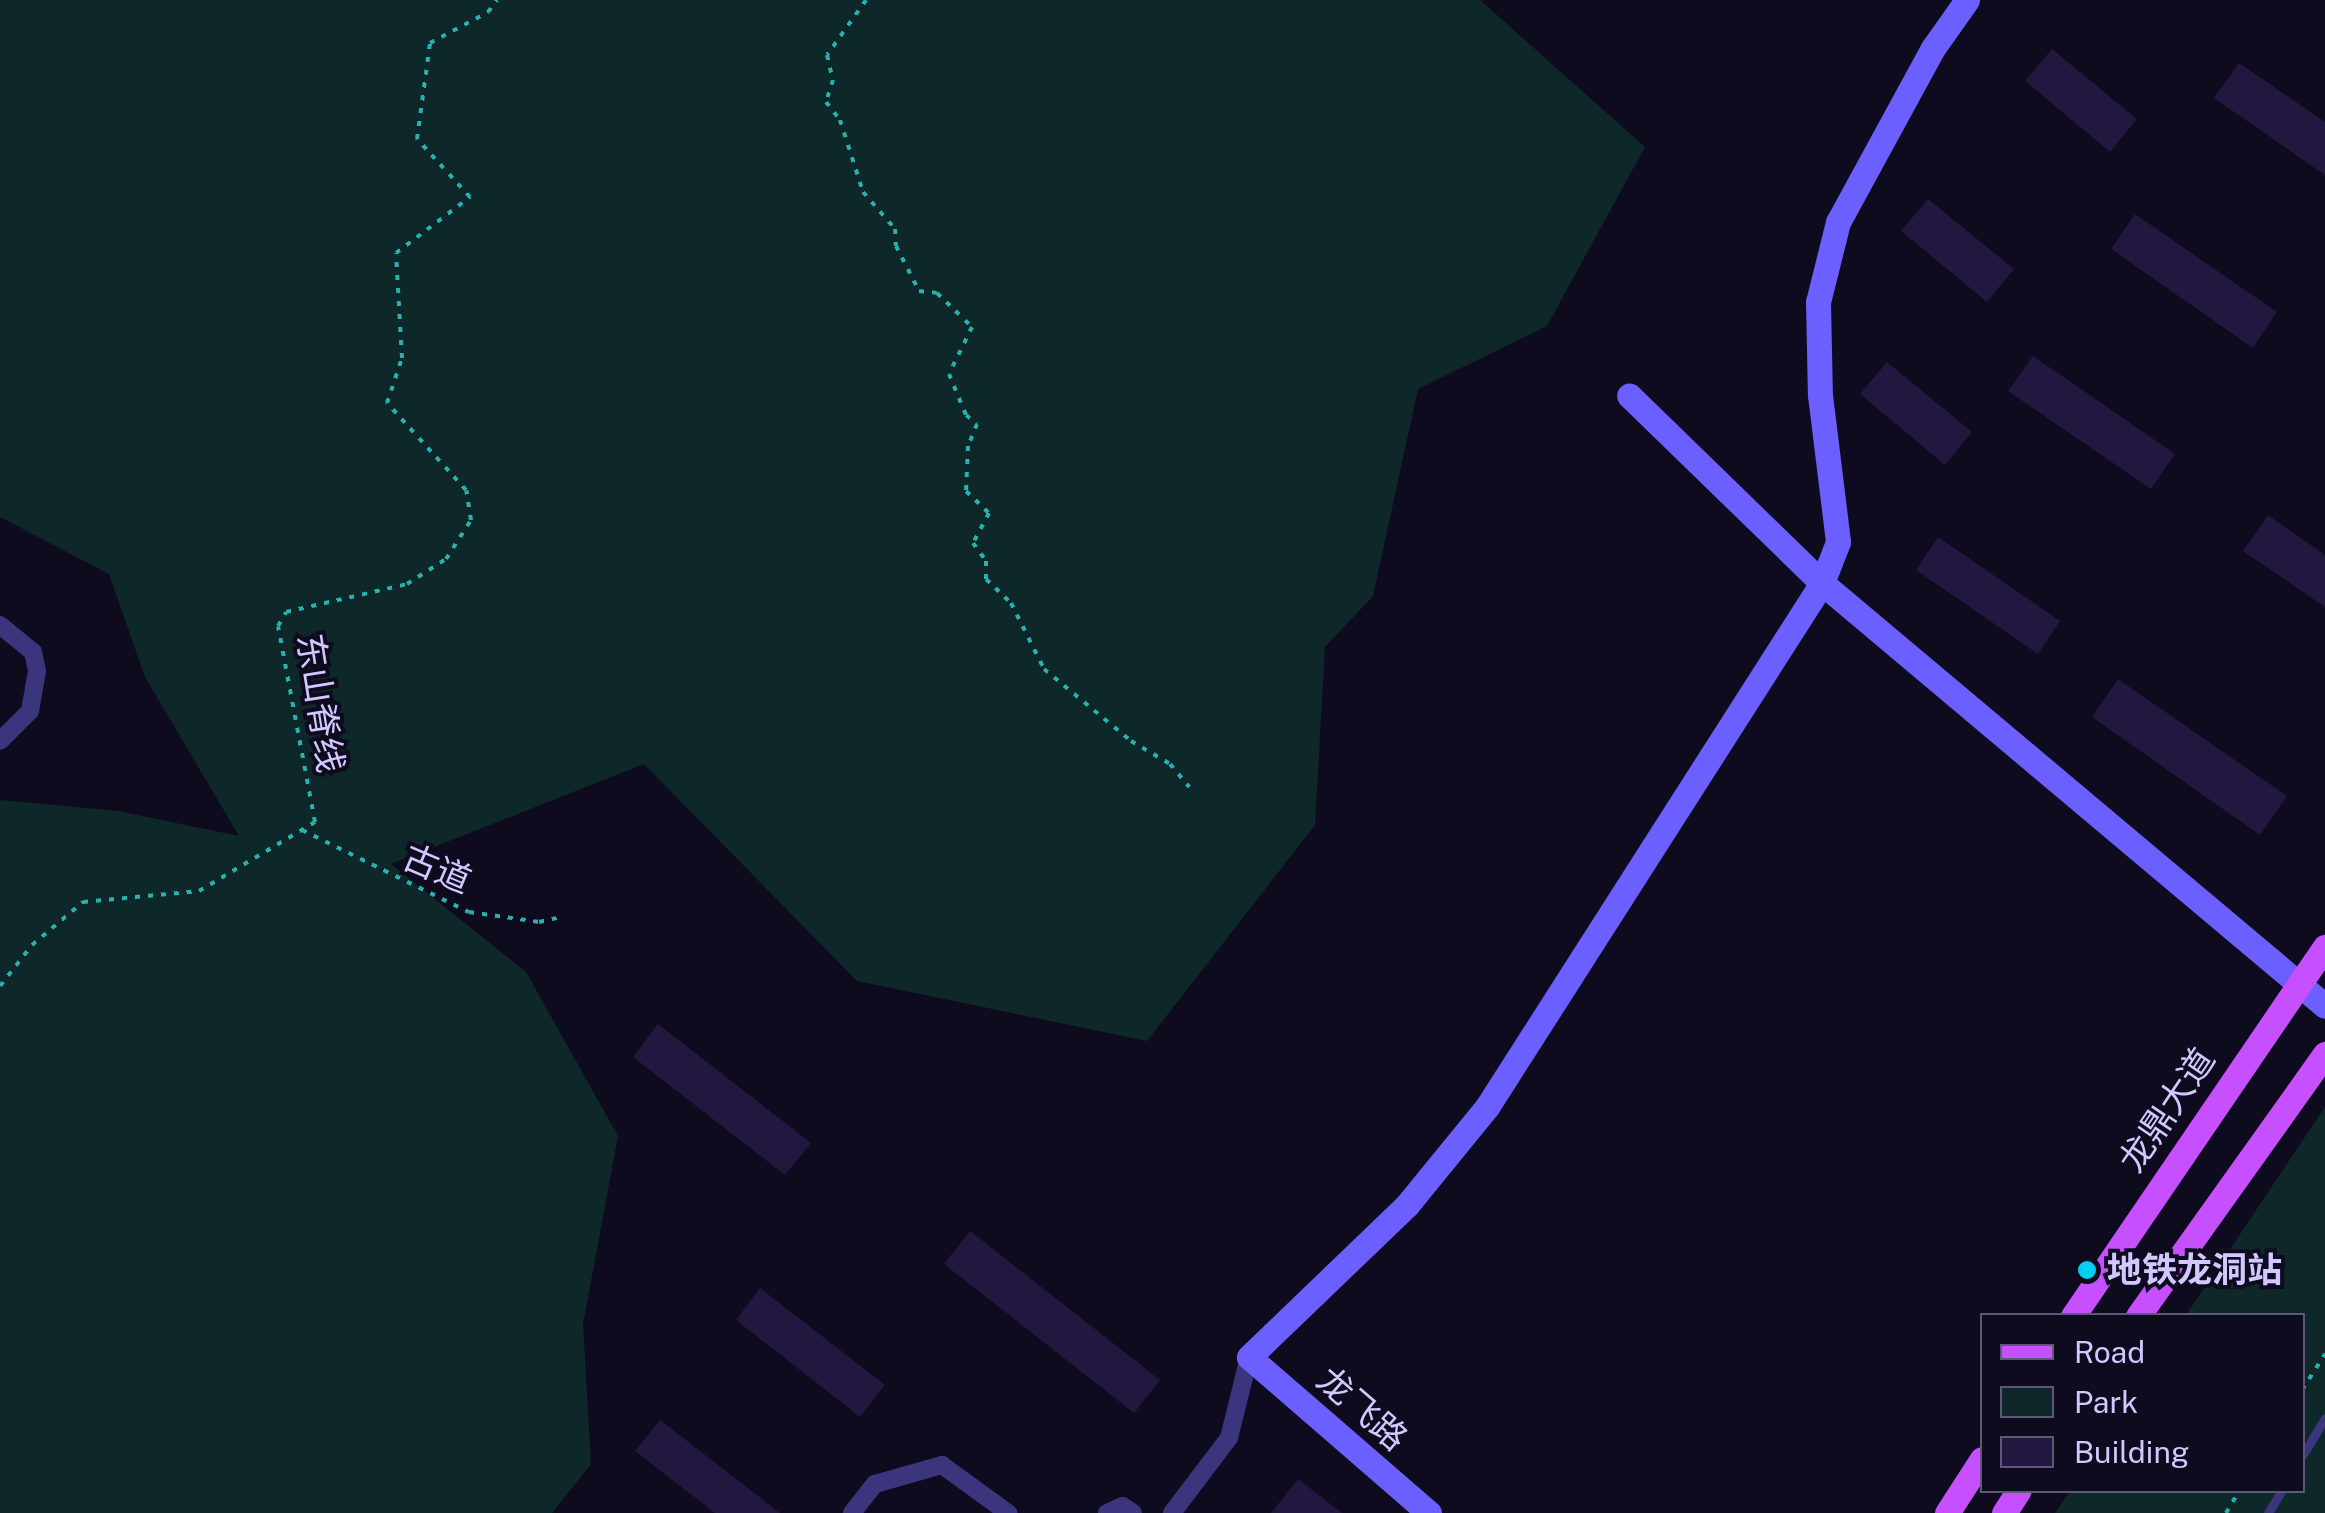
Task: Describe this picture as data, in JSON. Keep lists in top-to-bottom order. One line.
{"streets":{"main road":["龙鼎大道"],"street":["龙飞路"],"path":["东山脊线","古道"]},"crossings":[["东山脊线","古道"]],"places":["地铁龙洞站"],"legend":["Road","Park","Building"]}
